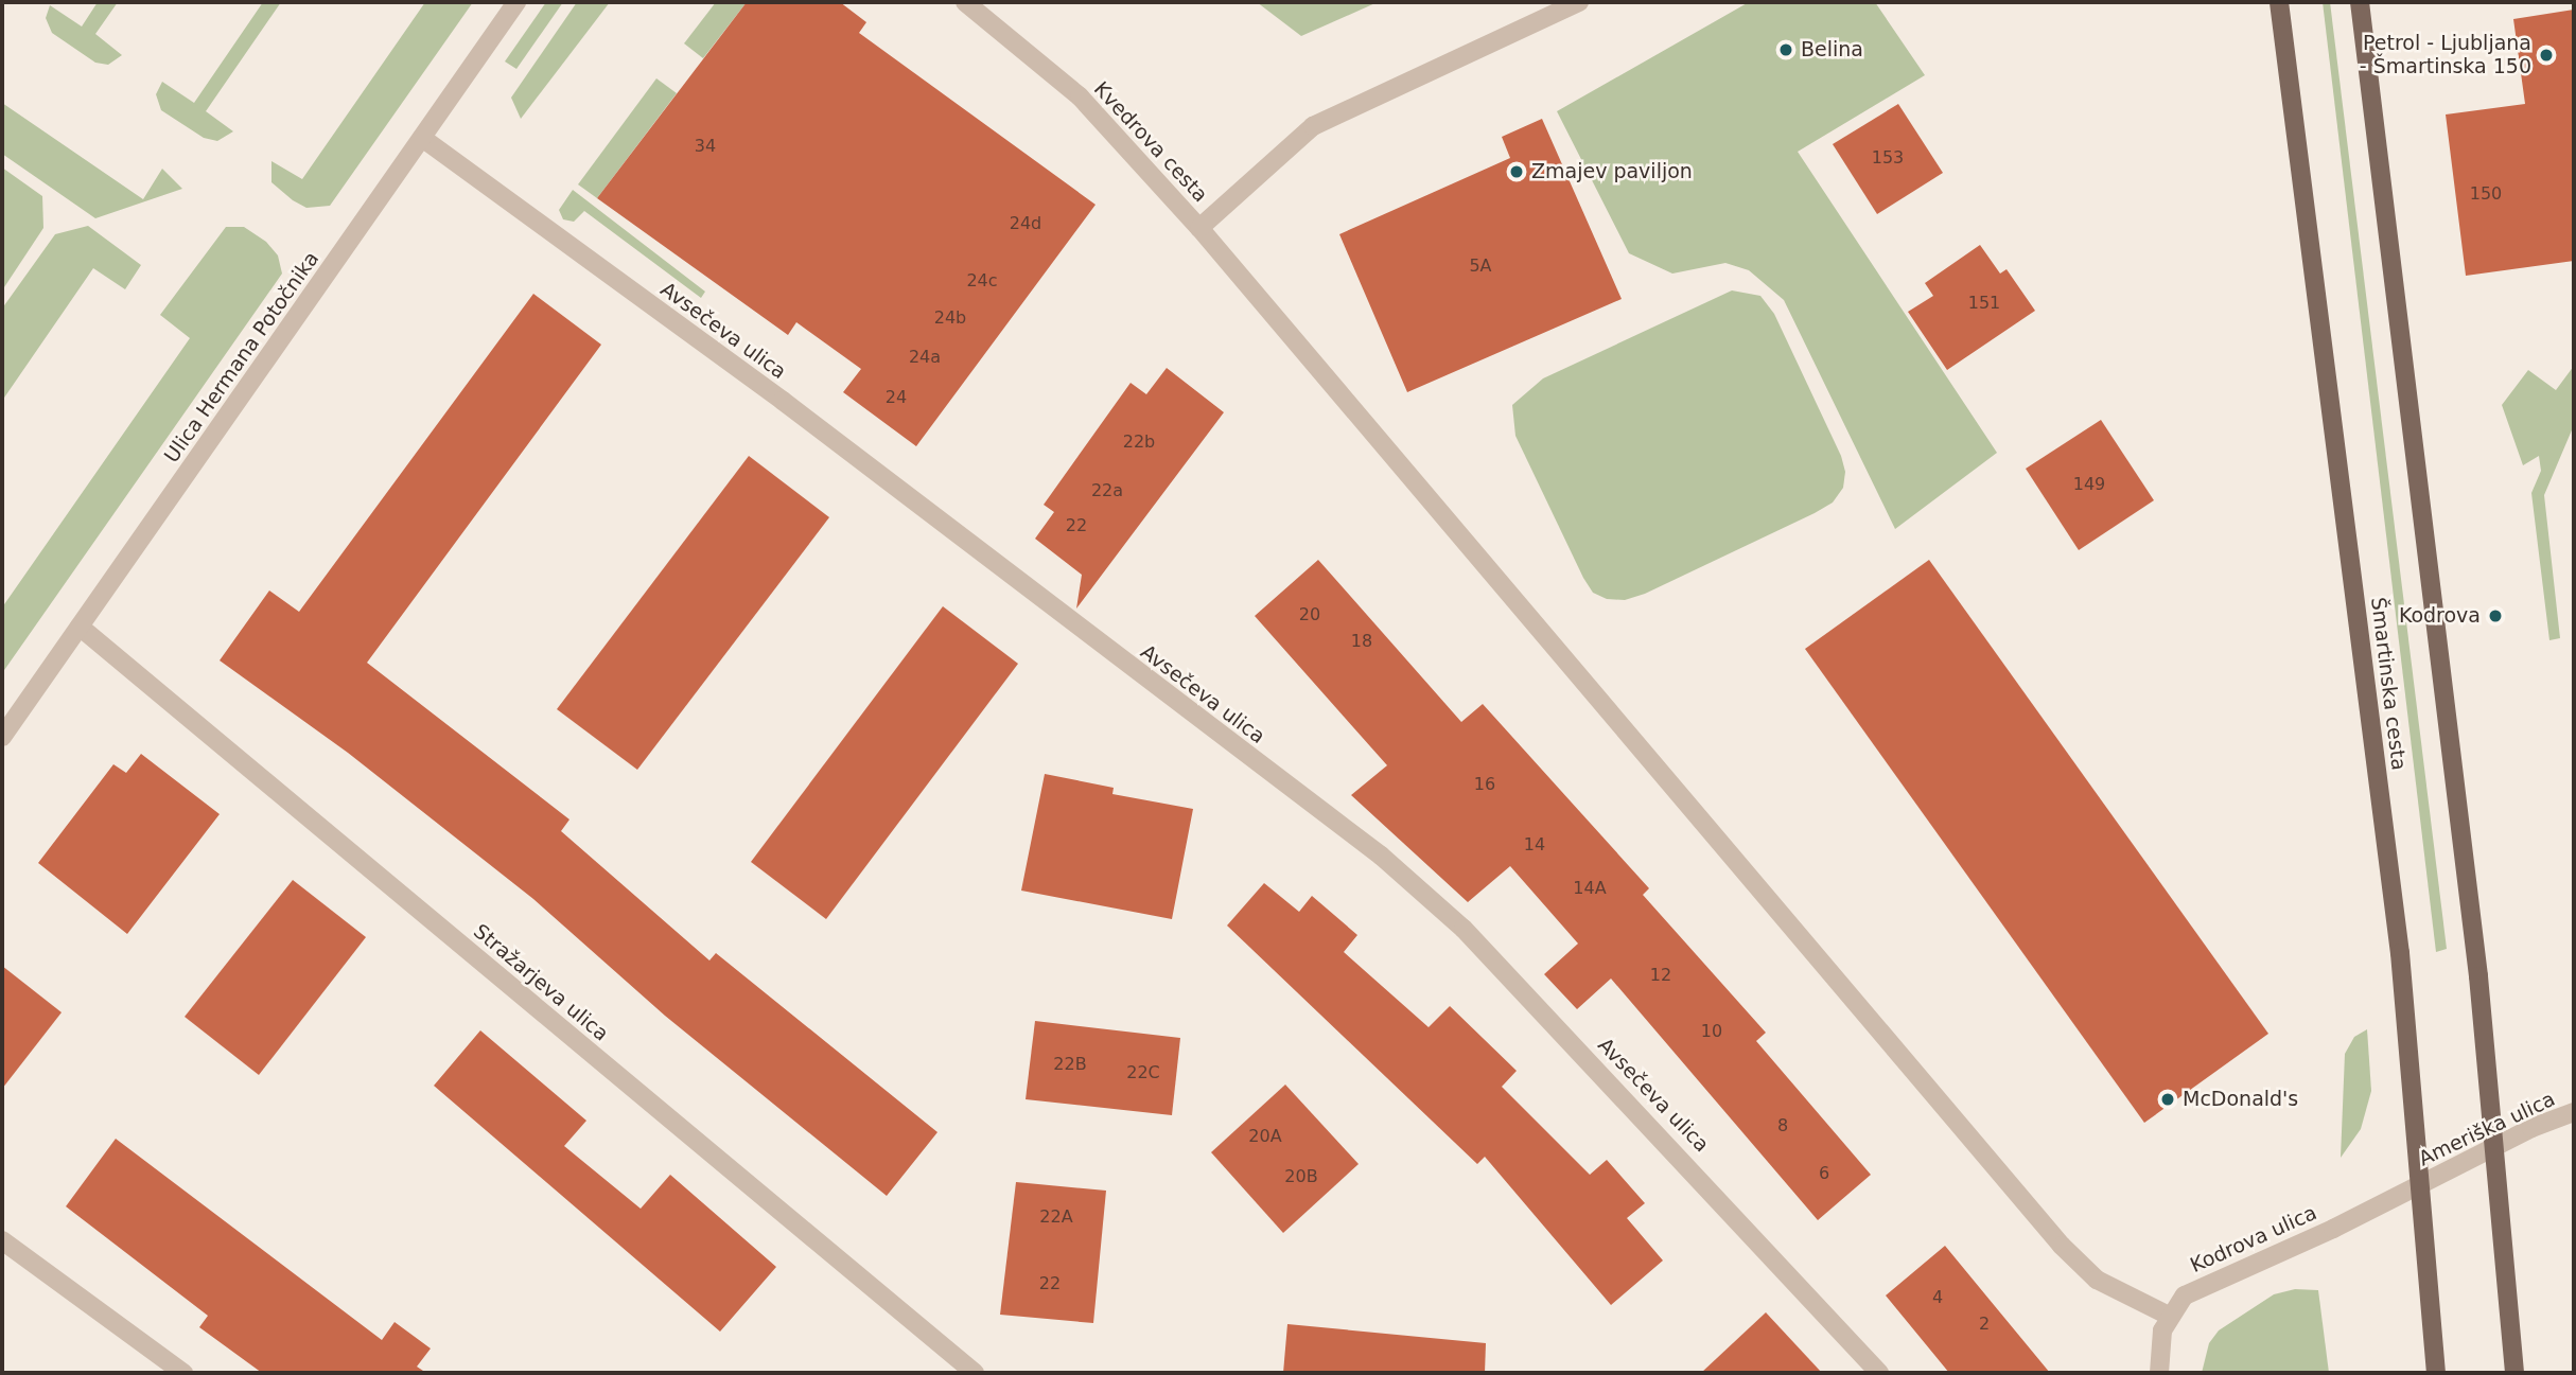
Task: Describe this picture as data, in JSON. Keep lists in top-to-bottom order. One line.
{"streets":{"main road":["Šmartinska cesta"],"street":["Kvedrova cesta","Avsečeva ulica","Ulica Hermana Potočnika","Stražarjeva ulica","Ameriška ulica","Kodrova ulica"]},"crossings":[["Avsečeva ulica","Ulica Hermana Potočnika"],["Ulica Hermana Potočnika","Stražarjeva ulica"],["Šmartinska cesta","Ameriška ulica"],["Šmartinska cesta","Kodrova ulica"],["Ameriška ulica","Kodrova ulica"]],"places":["Belina","Petrol - Ljubljana - Šmartinska 150","Zmajev paviljon","Kodrova","McDonald's"],"house_numbers":["34","153","150","24d","5A","24c","151","24b","24a","24","22b","149","22a","22","20","18","16","14","14A","12","10","22B","22C","8","20A","6","20B","22A","22","4","2"]}
